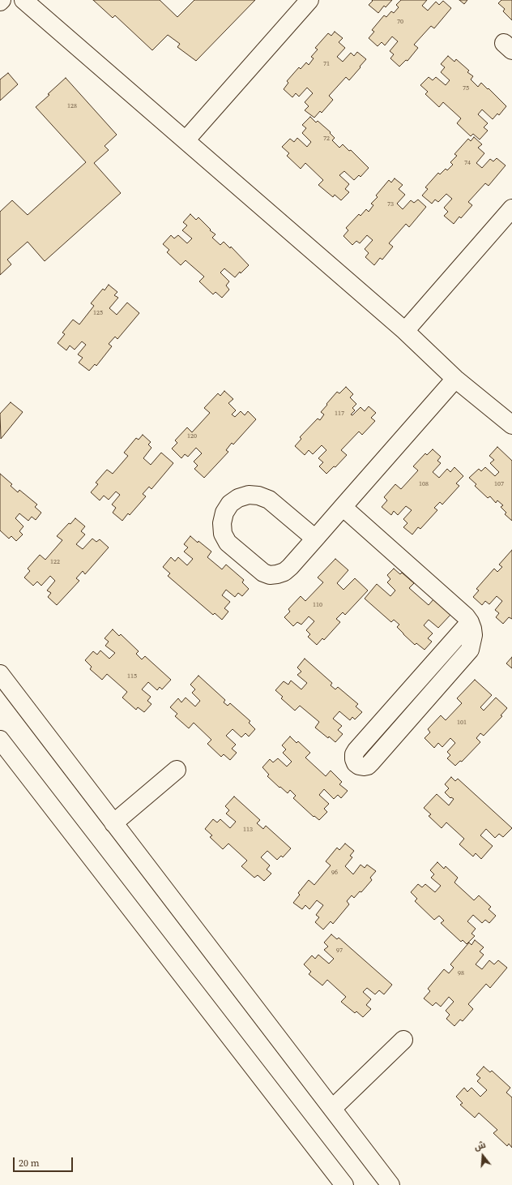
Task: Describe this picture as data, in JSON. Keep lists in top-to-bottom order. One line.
{"house_numbers":["70","71","75","128","72","74","73","125","117","120","108","107","122","110","115","101","113","96","97","98"],"scale_bar":"20 m","north":"top"}
